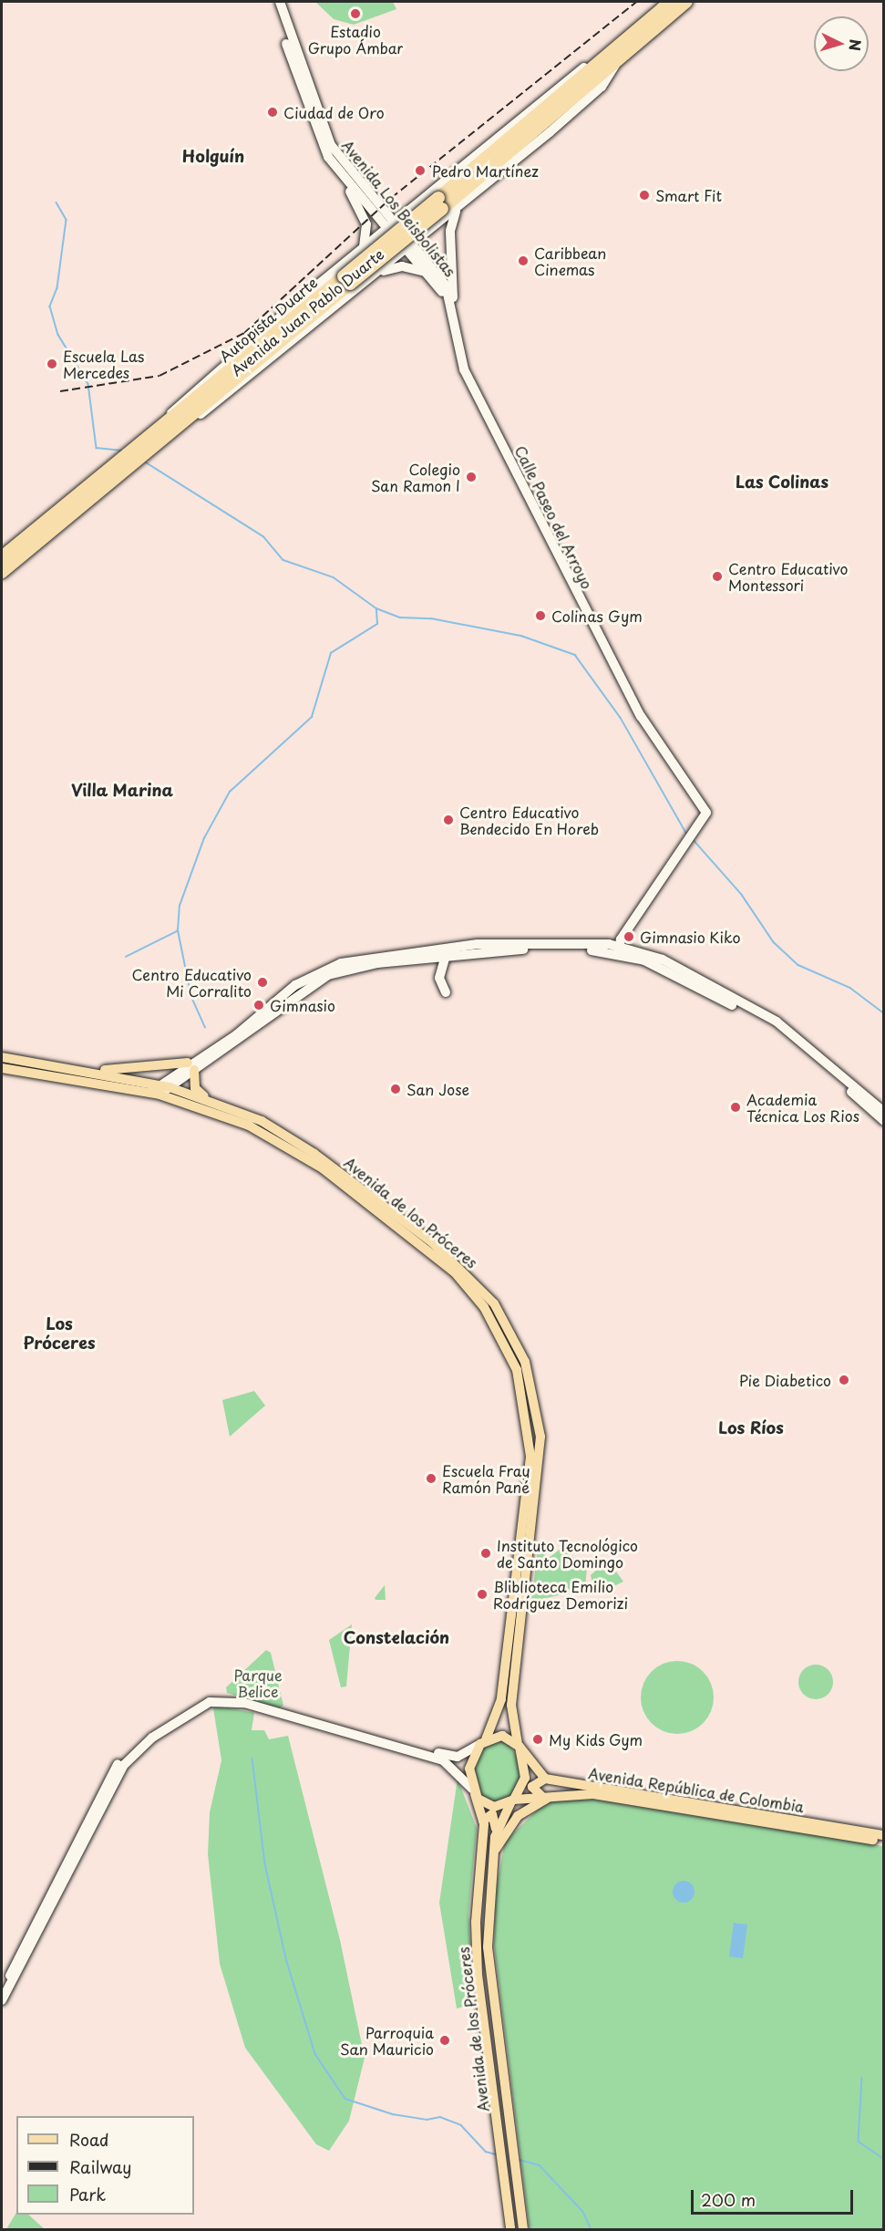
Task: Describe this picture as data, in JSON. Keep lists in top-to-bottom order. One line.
{"streets":{"highway":["Autopista Duarte"],"main road":["Avenida Los Beisbolistas","Avenida Juan Pablo Duarte","Calle Paseo del Arroyo","Avenida de los Próceres","Avenida República de Colombia"]},"crossings":[["Avenida Los Beisbolistas","Avenida Juan Pablo Duarte"],["Avenida Los Beisbolistas","Autopista Duarte"],["Avenida Los Beisbolistas","Calle Paseo del Arroyo"],["Avenida Juan Pablo Duarte","Autopista Duarte"],["Avenida de los Próceres","Avenida República de Colombia"]],"districts":["Holguín","Las Colinas","Villa Marina","Los Próceres","Los Ríos","Constelación"],"parks":["Parque Belice"],"places":["Estadio Grupo Ámbar","Ciudad de Oro","Pedro Martínez","Smart Fit","Caribbean Cinemas","Escuela Las Mercedes","Colegio San Ramon I","Centro Educativo Montessori","Colinas Gym","Centro Educativo Bendecido En Horeb","Gimnasio Kiko","Centro Educativo Mi Corralito","Gimnasio","San Jose","Academia Técnica Los Rios","Pie Diabetico","Escuela Fray Ramón Pané","Instituto Tecnológico de Santo Domingo","Bliblioteca Emilio Rodríguez Demorizi","My Kids Gym","Parroquia San Mauricio"],"legend":["Road","Railway","Park"],"scale_bar":"200 m","north":"right"}
